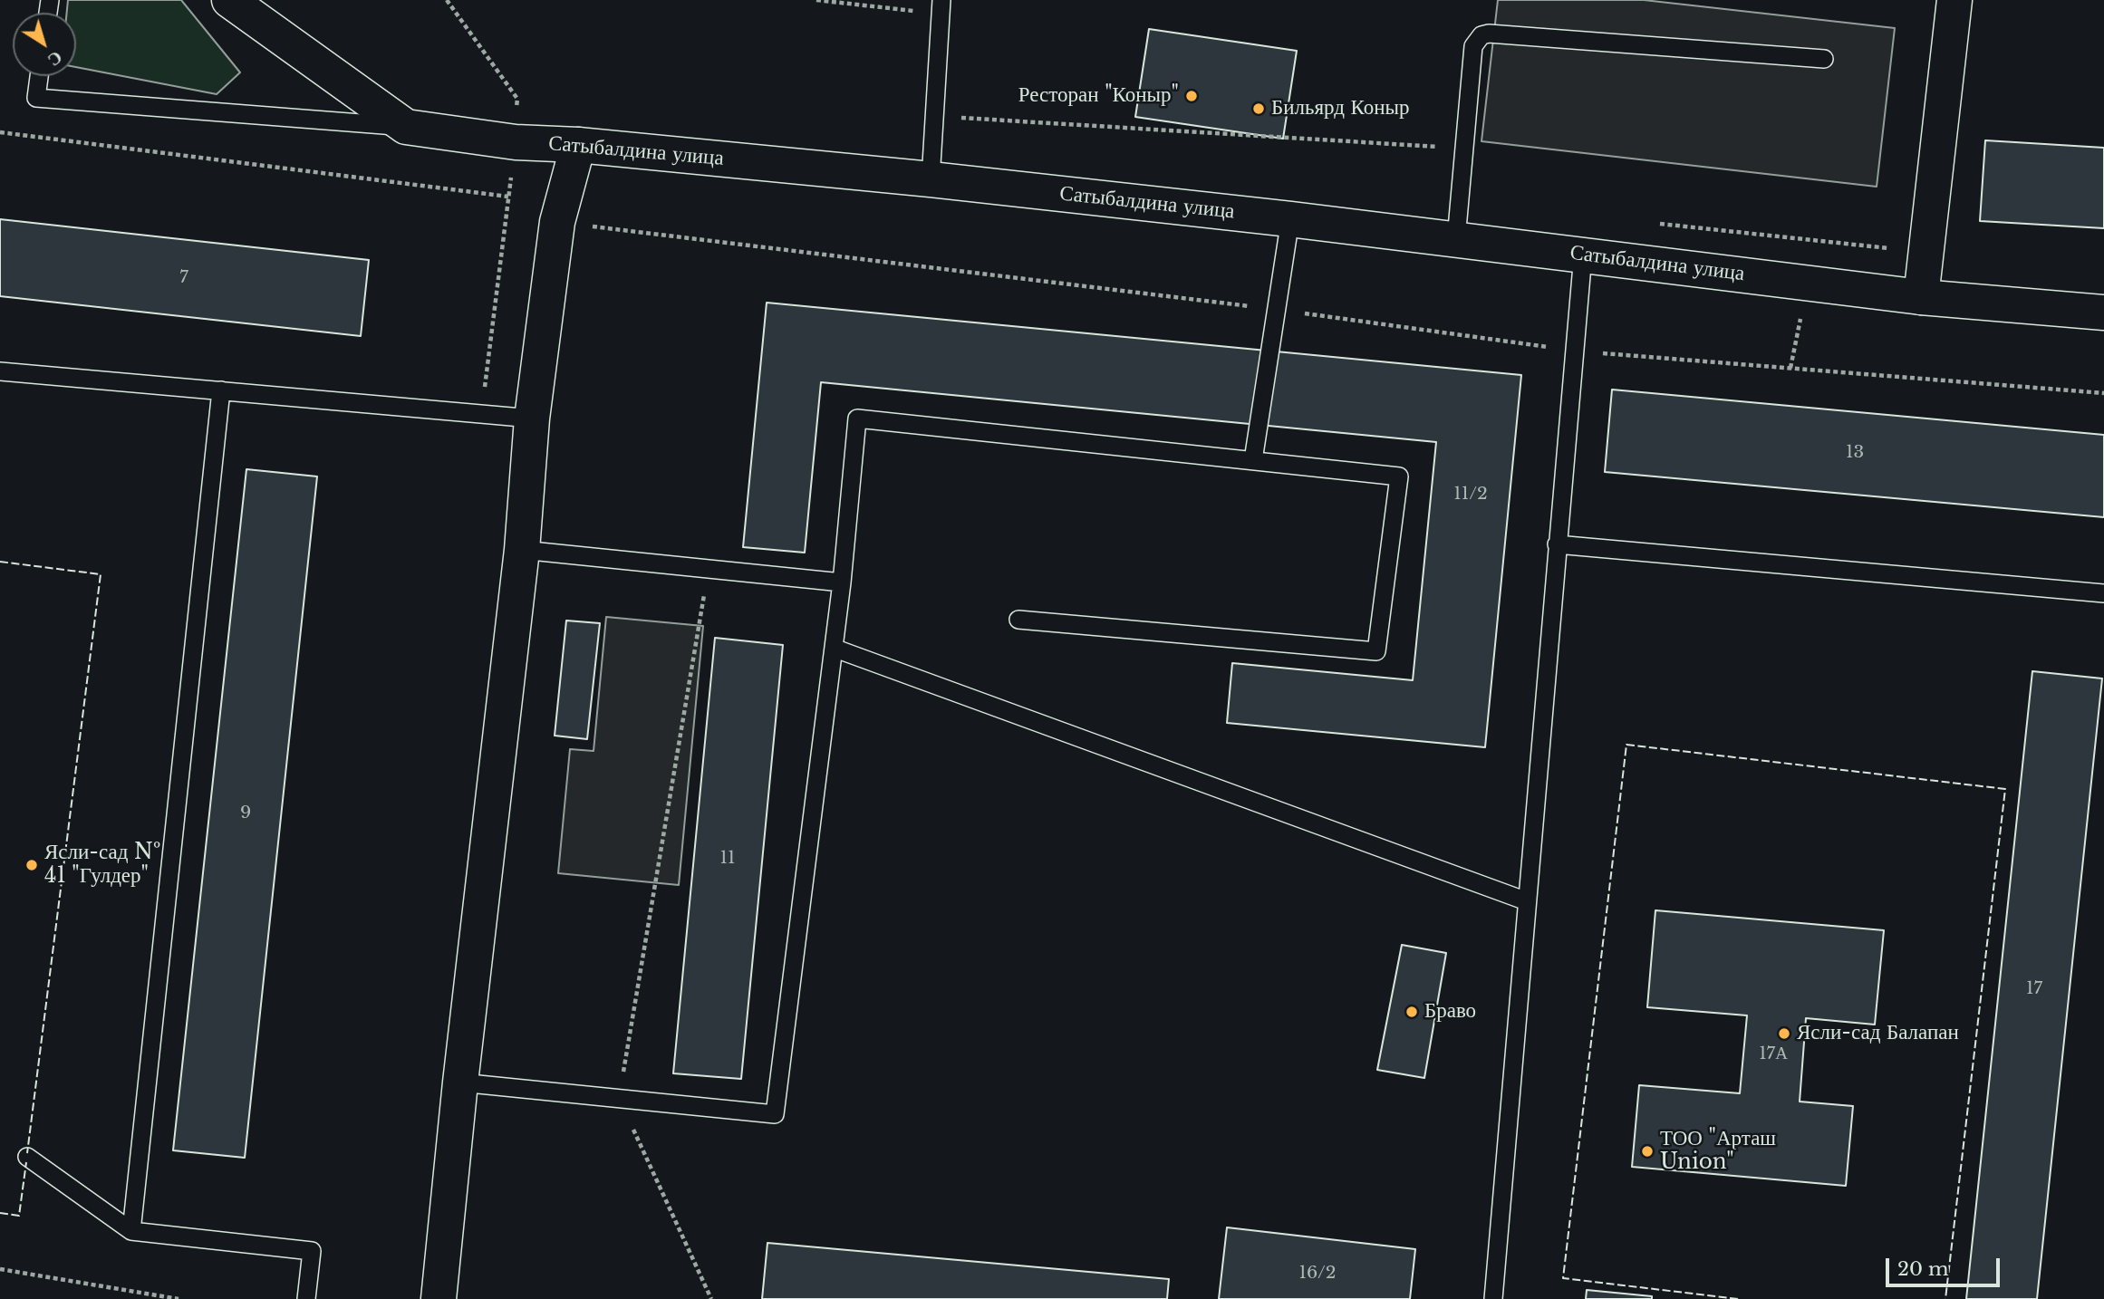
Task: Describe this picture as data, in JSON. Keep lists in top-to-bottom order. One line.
{"streets":{"street":["Сатыбалдина улица"]},"places":["Ресторан \"Коныр\"","Бильярд Коныр","Ясли-сад № 41 \"Гулдер\"","Браво","Ясли-сад Балапан","ТОО \"Арташ Union\""],"house_numbers":["7","13","11/2","9","11","17","17А","16/2"],"scale_bar":"20 m","north":"bottom right"}
